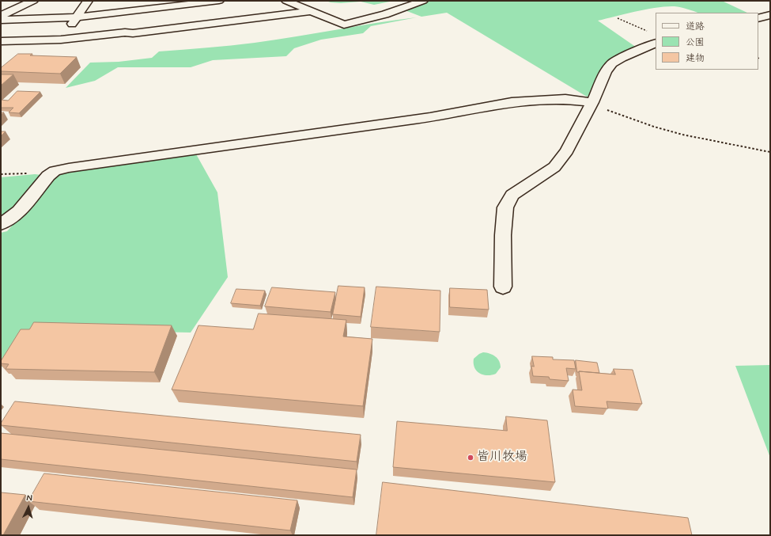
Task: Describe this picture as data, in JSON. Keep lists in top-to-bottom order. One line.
{"places":["皆川牧場"],"legend":["道路","公園","建物"],"north":"top"}
